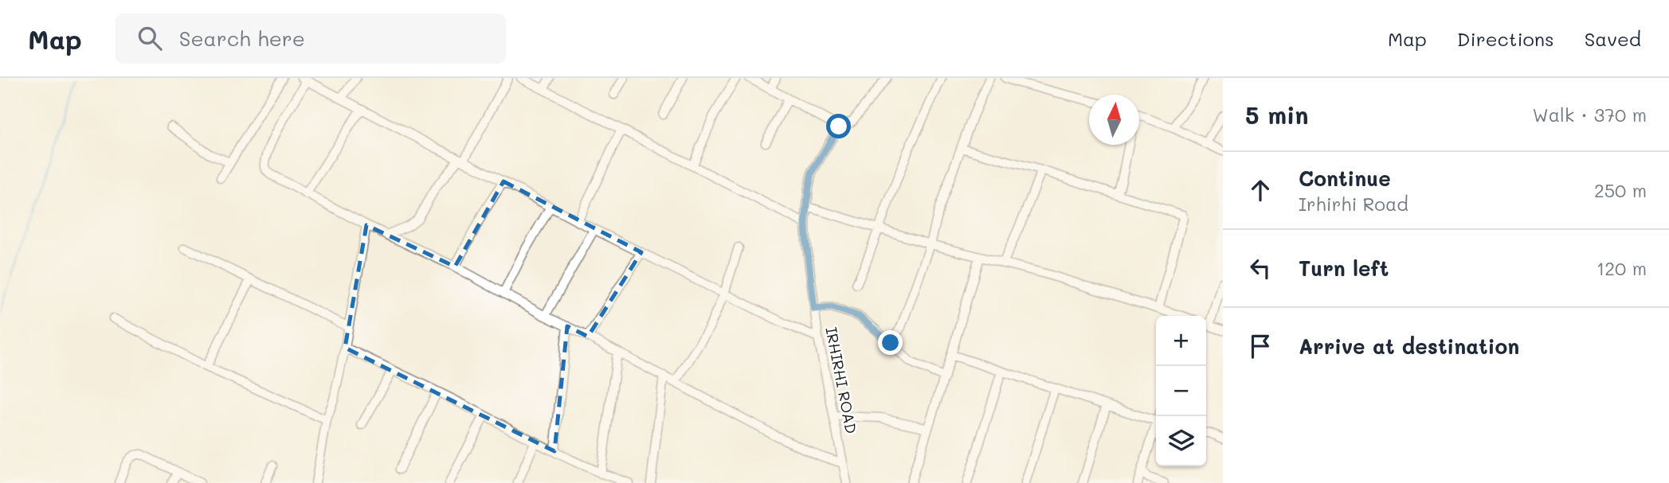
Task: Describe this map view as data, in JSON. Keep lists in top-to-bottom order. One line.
{"streets":{"street":["IRHIRHI ROAD"]},"north":"top","page":{"header":"Map","search":"Search here","nav":["Map","Directions","Saved"],"heading":["5 min","Walk · 370 m"],"list":[["Continue","Irhirhi Road","250 m"],["Turn left","120 m"],"Arrive at destination"],"map_buttons":["+","−"]}}
